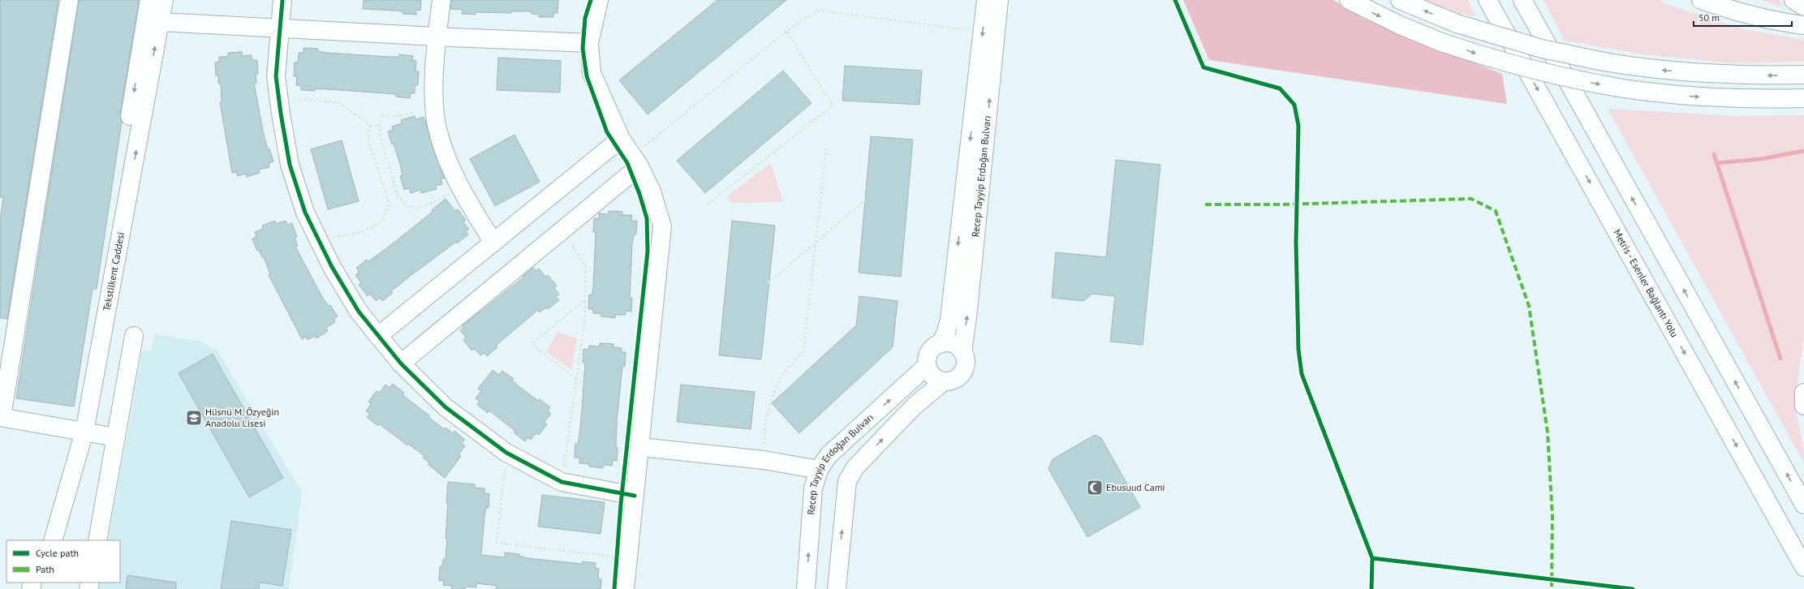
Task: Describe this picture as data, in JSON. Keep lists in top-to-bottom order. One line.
{"streets":{"main road":["Recep Tayyip Erdoğan Bulvarı","Tekstilkent Caddesi","Metris - Esenler Bağlantı Yolu"]},"places":{"school or university":["Hüsnü M. Özyeğin Anadolu Lisesi"],"mosque":["Ebusuud Cami"]},"legend":["Cycle path","Path"],"scale_bar":"50 m"}
